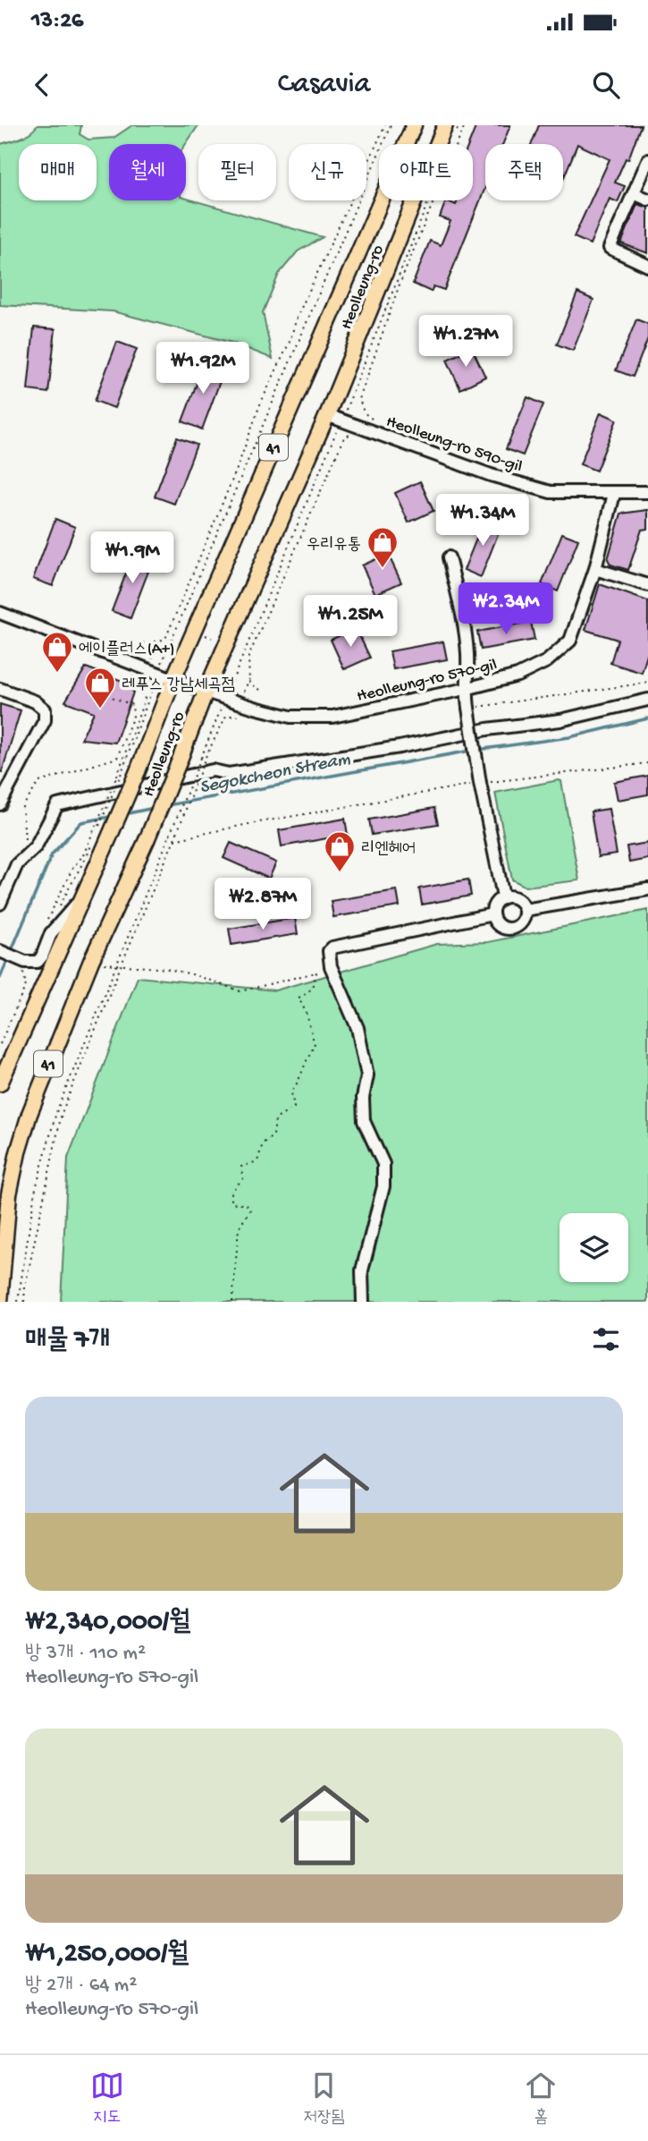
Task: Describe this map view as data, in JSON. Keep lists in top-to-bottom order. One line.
{"streets":{"main road":["Heolleung-ro","41"],"street":["Heolleung-ro 590-gil","Heolleung-ro 570-gil"]},"crossings":[["Heolleung-ro","Heolleung-ro 590-gil"],["Heolleung-ro","Heolleung-ro 570-gil"],["Heolleung-ro 590-gil","Heolleung-ro 570-gil"]],"water":["Segokcheon Stream"],"places":{"shop":["우리유통","에이플러스(A+)","레푸스 강남세곡점","리엔헤어"]},"page":{"status":"13:26","header":"Casavia","chip":["매매","월세","필터","신규","아파트","주택"],"price":["₩1.27M","₩1.92M","₩1.34M","₩1.9M","₩2.34M","₩1.25M","₩2.87M"],"heading":"매물 7개","list":[{"name":"₩2,340,000/월","note":"방 3개 · 110 m² · Heolleung-ro 570-gil"},{"name":"₩1,250,000/월","note":"방 2개 · 64 m² · Heolleung-ro 570-gil"}],"tabs":["지도","저장됨","홈"]}}
